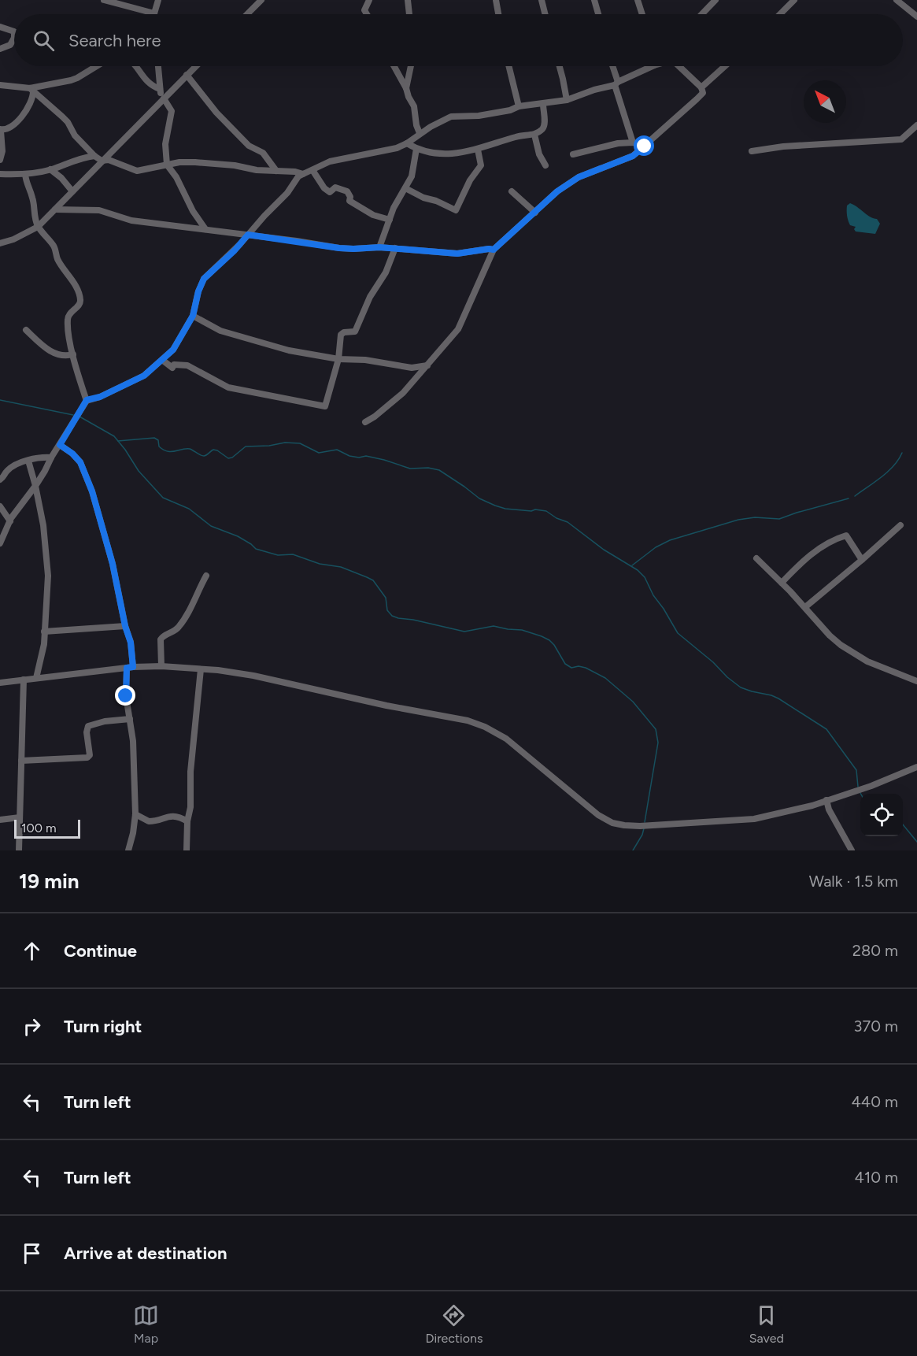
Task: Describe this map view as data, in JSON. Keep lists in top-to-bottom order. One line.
{"scale_bar":"100 m","north":"top left","page":{"search":"Search here","scale":"100 m","heading":["19 min","Walk · 1.5 km"],"list":[["Continue","280 m"],["Turn right","370 m"],["Turn left","440 m"],["Turn left","410 m"],"Arrive at destination"],"nav":["Map","Directions","Saved"]}}
